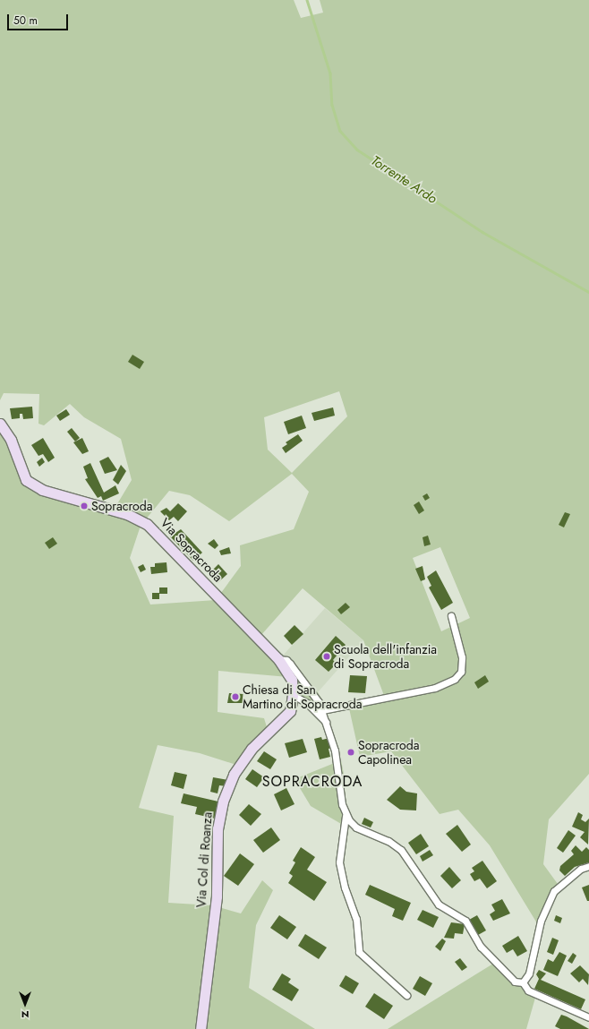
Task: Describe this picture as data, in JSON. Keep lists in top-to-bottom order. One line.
{"streets":{"street":["Via Sopracroda","Via Col di Roanza"]},"crossings":[["Via Sopracroda","Via Col di Roanza"]],"districts":["SOPRACRODA"],"water":["Torrente Ardo"],"places":["Sopracroda","Scuola dell'infanzia di Sopracroda","Chiesa di San Martino di Sopracroda","Sopracroda Capolinea"],"scale_bar":"50 m","north":"bottom"}
